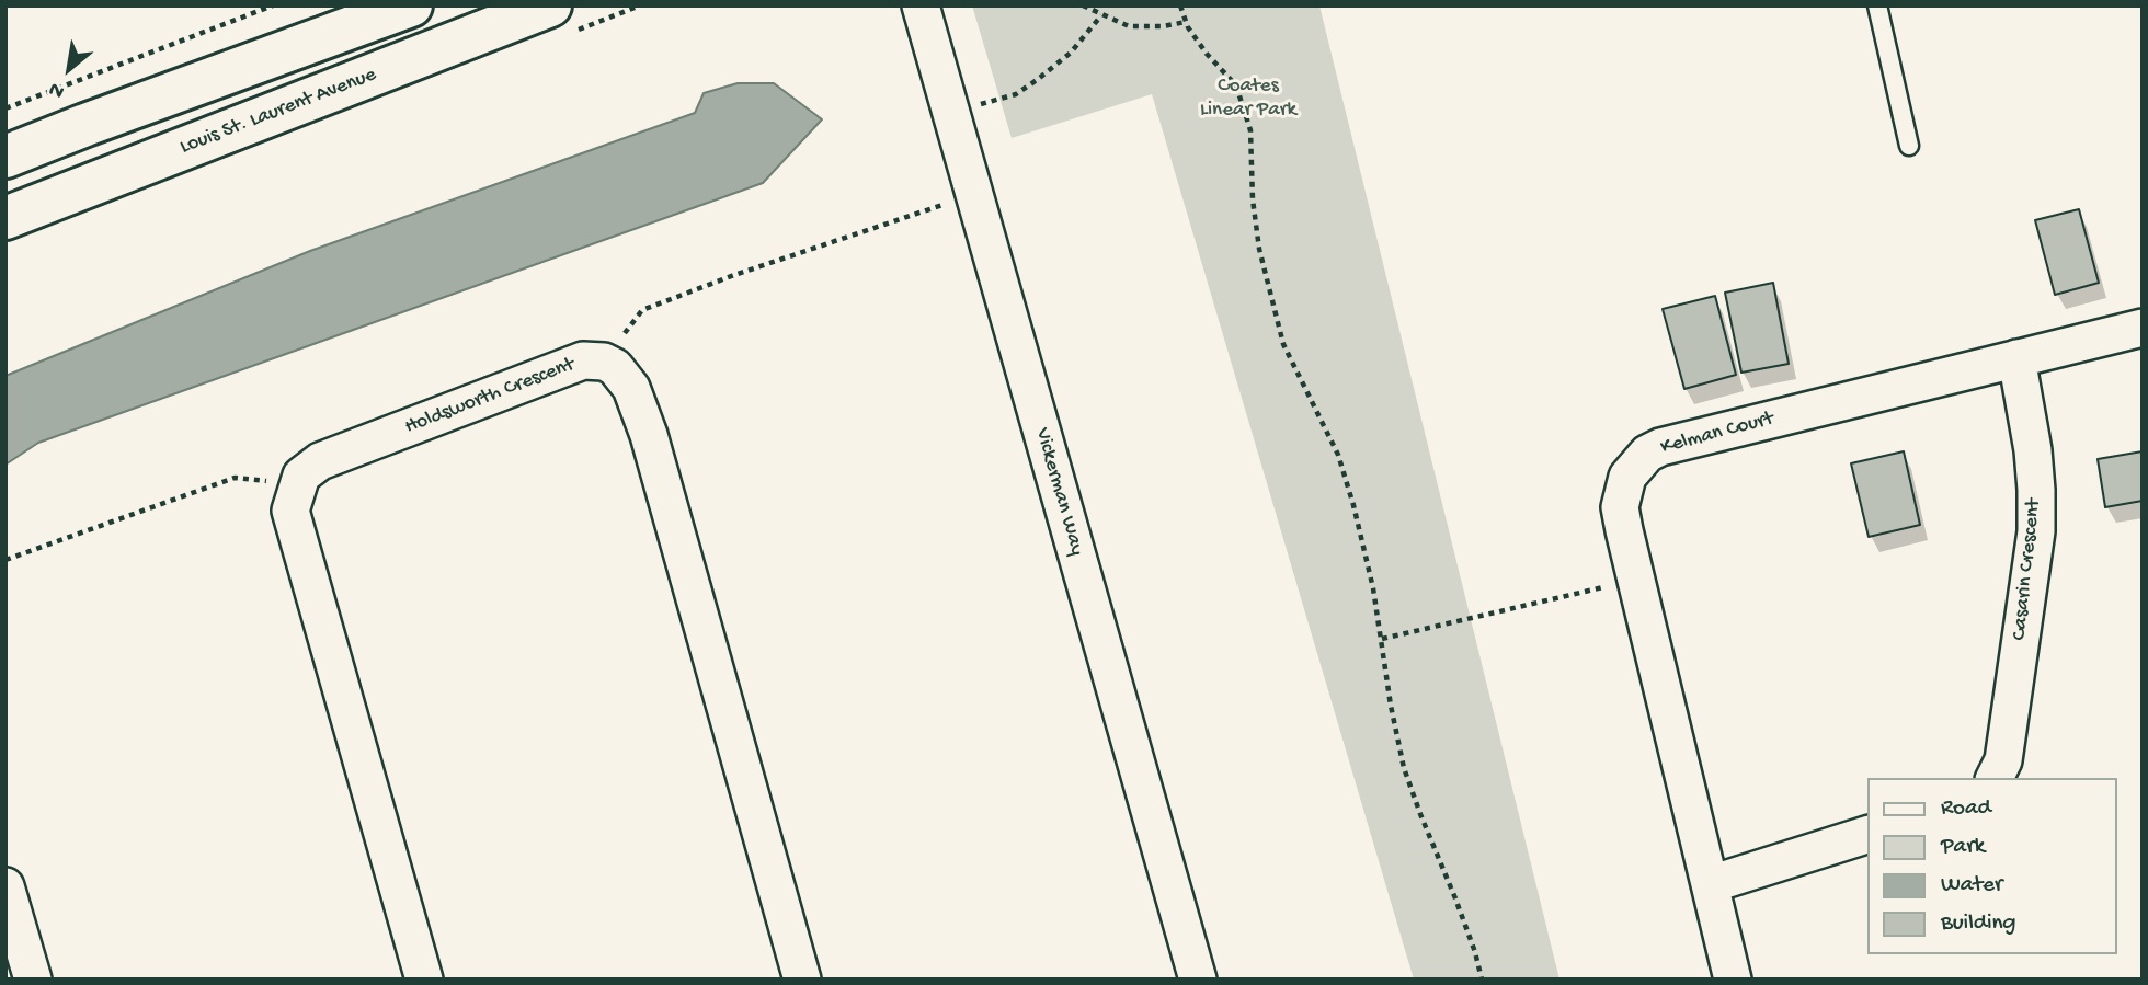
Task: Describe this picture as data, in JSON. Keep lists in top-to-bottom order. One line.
{"streets":{"main road":["Louis St. Laurent Avenue"],"street":["Holdsworth Crescent","Kelman Court","Vickerman Way","Casarin Crescent"]},"crossings":[["Kelman Court","Casarin Crescent"]],"parks":["Coates Linear Park"],"legend":["Road","Park","Water","Building"],"north":"bottom left"}
